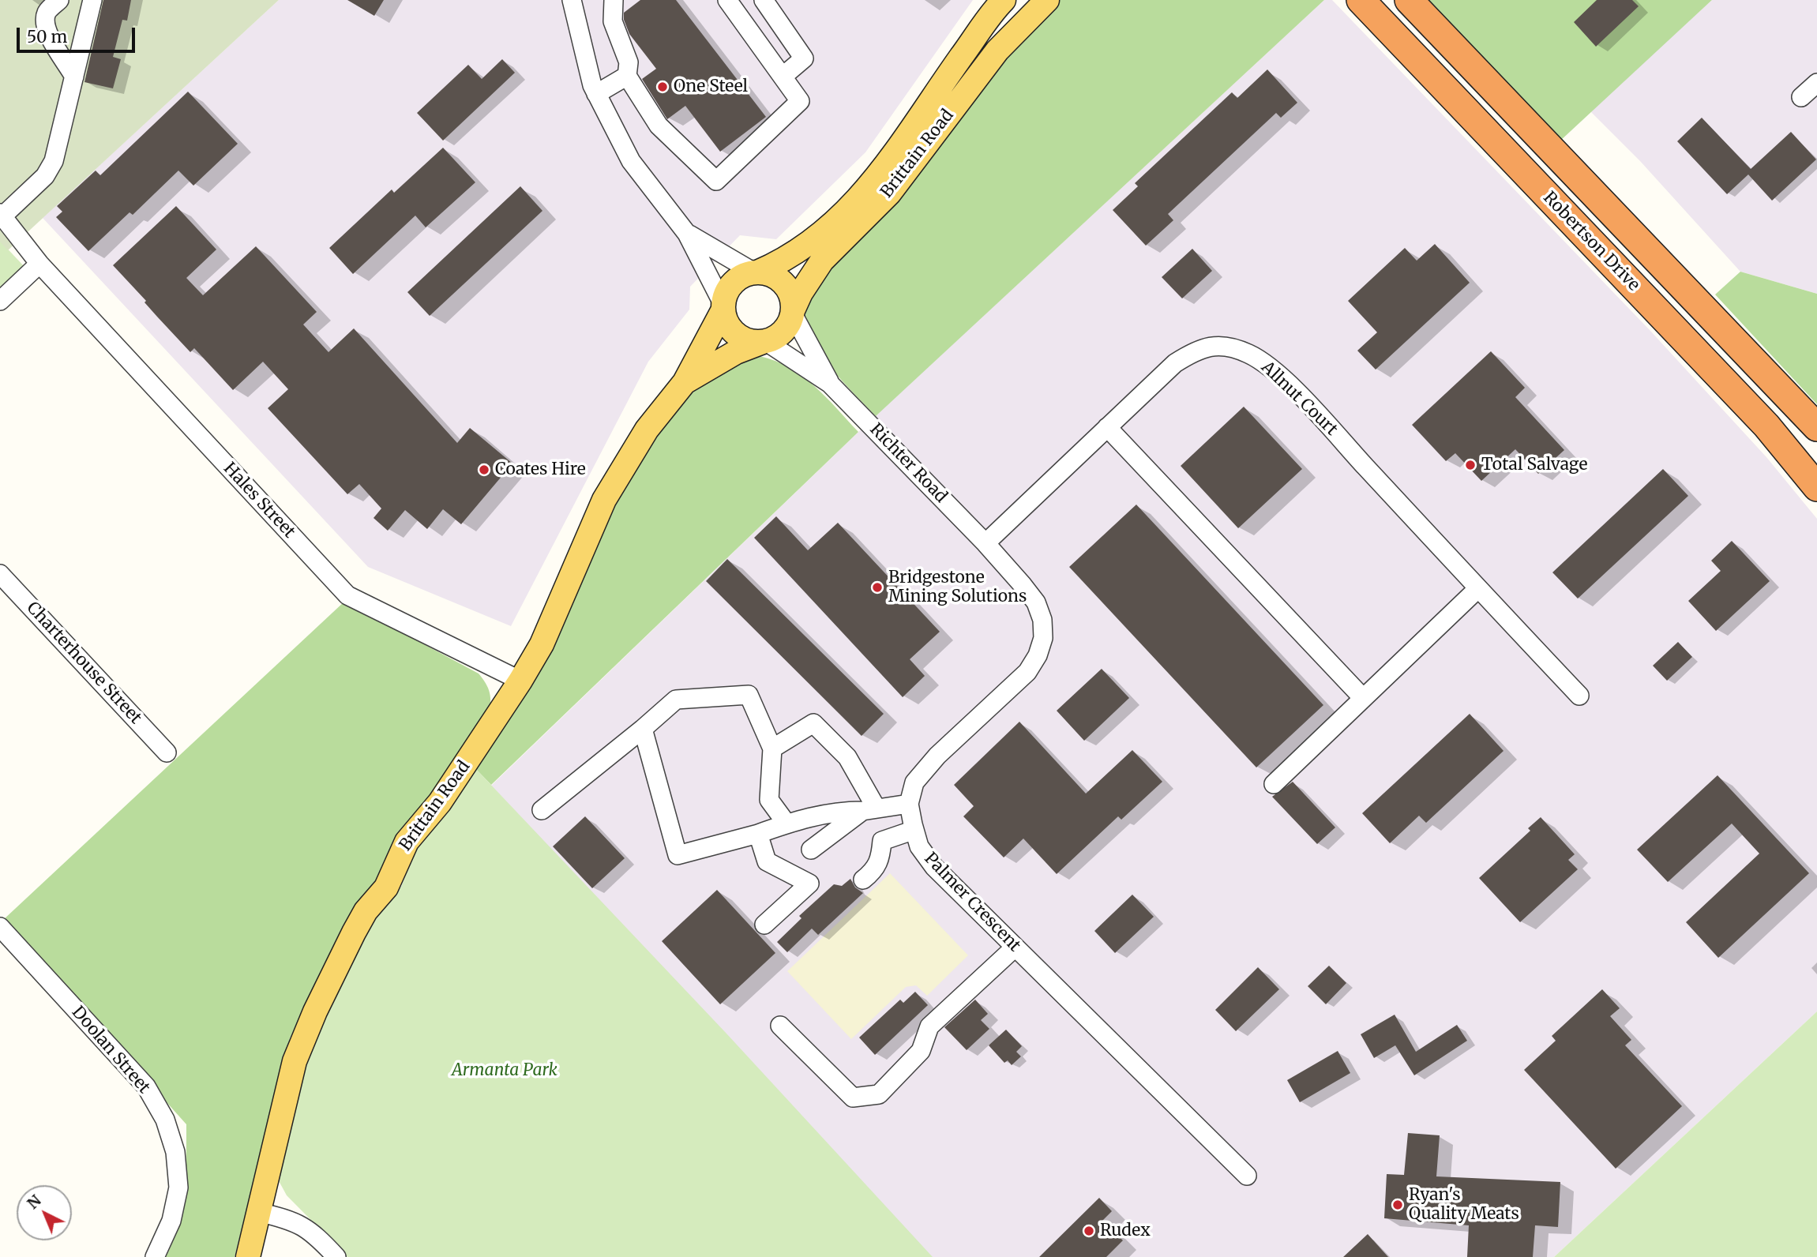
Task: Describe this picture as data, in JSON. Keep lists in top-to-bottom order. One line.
{"streets":{"highway":["Robertson Drive"],"main road":["Brittain Road"],"street":["Allnut Court","Richter Road","Hales Street","Charterhouse Street","Palmer Crescent","Doolan Street"]},"crossings":[["Brittain Road","Richter Road"],["Brittain Road","Hales Street"],["Allnut Court","Richter Road"]],"parks":["Armanta Park"],"places":["One Steel","Total Salvage","Coates Hire","Bridgestone Mining Solutions","Ryan's Quality Meats","Rudex"],"scale_bar":"50 m","north":"top left"}
